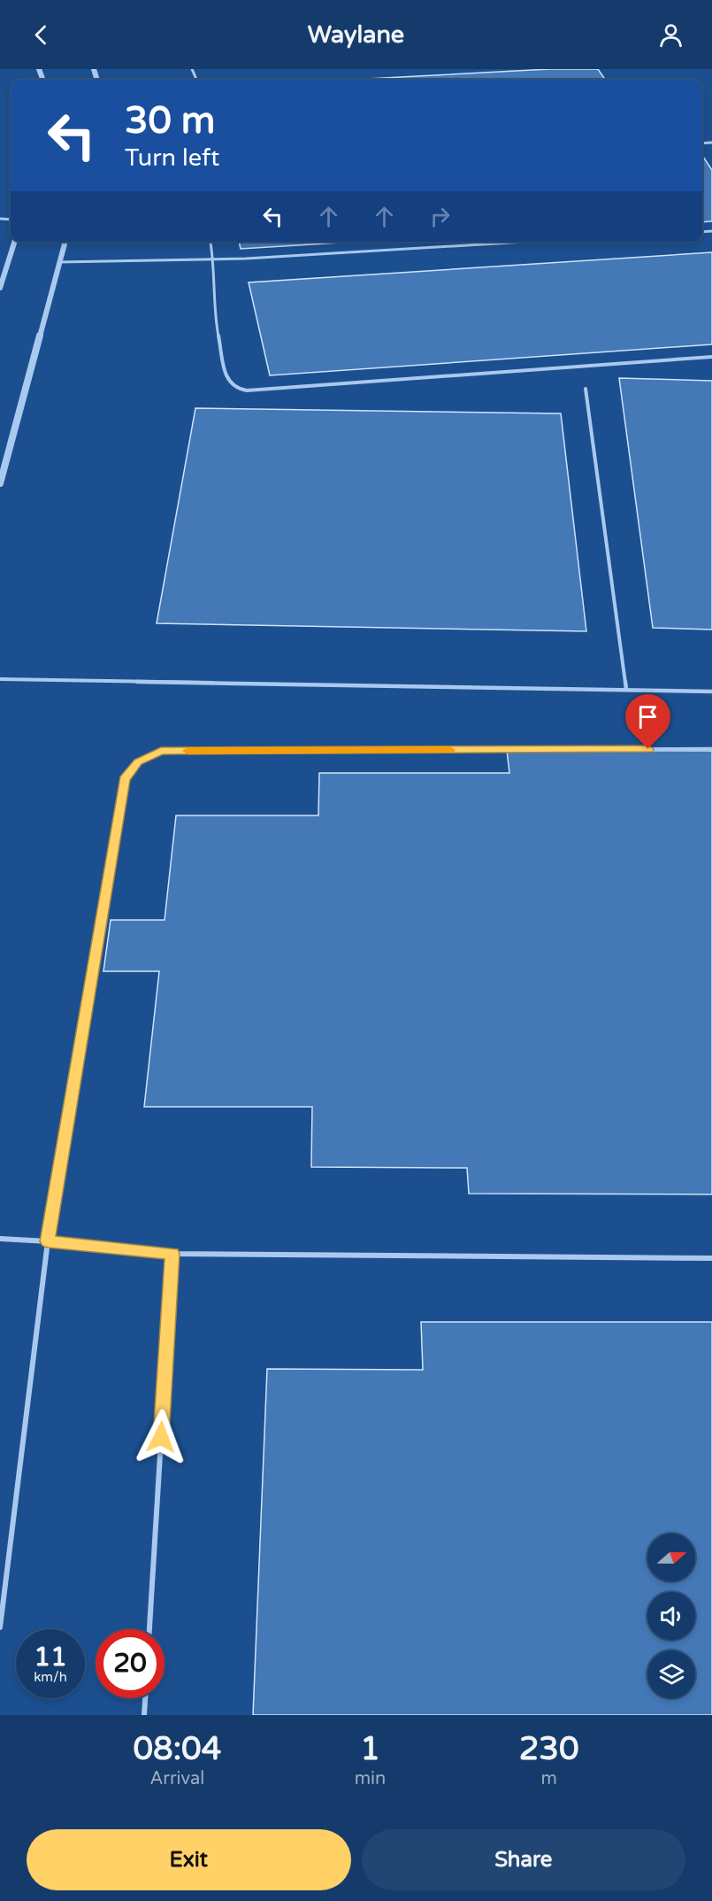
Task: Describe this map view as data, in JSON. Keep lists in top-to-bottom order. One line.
{"north":"right","page":{"header":"Waylane","turn":["30 m","Turn left"],"speed":"11 km/h","limit":"20","eta":["08:04","Arrival","1","min","230","m"],"buttons":["Exit","Share"]}}
